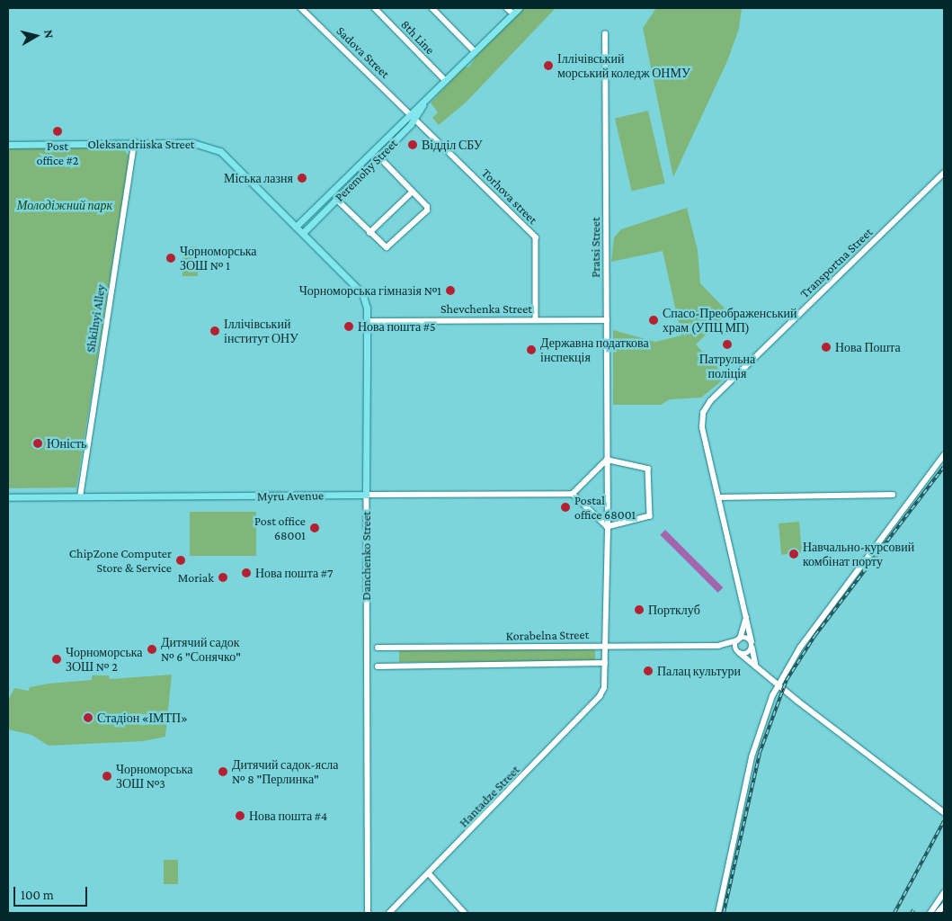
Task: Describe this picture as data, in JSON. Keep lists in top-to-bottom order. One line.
{"streets":{"main road":["Oleksandriiska Street","Peremohy Street","Myru Avenue","Danchenko Street"],"street":["8th Line","Sadova Street","Torhova street","Pratsi Street","Transportna Street","Shevchenka Street","Shkilnyi Alley","Korabelna Street","Hantadze Street"]},"crossings":[["8th Line","Peremohy Street"],["Sadova Street","Peremohy Street"],["Sadova Street","Torhova street"],["Oleksandriiska Street","Peremohy Street"],["Oleksandriiska Street","Shkilnyi Alley"],["Oleksandriiska Street","Danchenko Street"],["Peremohy Street","Torhova street"],["Peremohy Street","Danchenko Street"],["Torhova street","Shevchenka Street"],["Pratsi Street","Shevchenka Street"],["Shevchenka Street","Danchenko Street"],["Shkilnyi Alley","Myru Avenue"],["Myru Avenue","Danchenko Street"]],"parks":["Молодіжний парк"],"places":["Іллічівський морський коледж ОНМУ","Post office #2","Відділ СБУ","Міська лазня","Чорноморська ЗОШ № 1","Чорноморська гімназія №1","Спасо-Преображенський храм (УПЦ МП)","Нова пошта #5","Іллічівський інститут ОНУ","Патрульна поліція","Нова Пошта","Державна податкова інспекція","Юність","Postal office 68001","Post office 68001","Навчально-курсовий комбінат порту","ChipZone Computer Store & Service","Нова пошта #7","Moriak","Портклуб","Дитячий садок № 6 \"Сонячко\"","Чорноморська ЗОШ № 2","Палац культури","Стадіон «ІМТП»","Дитячий садок-ясла № 8 \"Перлинка\"","Чорноморська ЗОШ №3","Нова пошта #4"],"scale_bar":"100 m","north":"right"}
